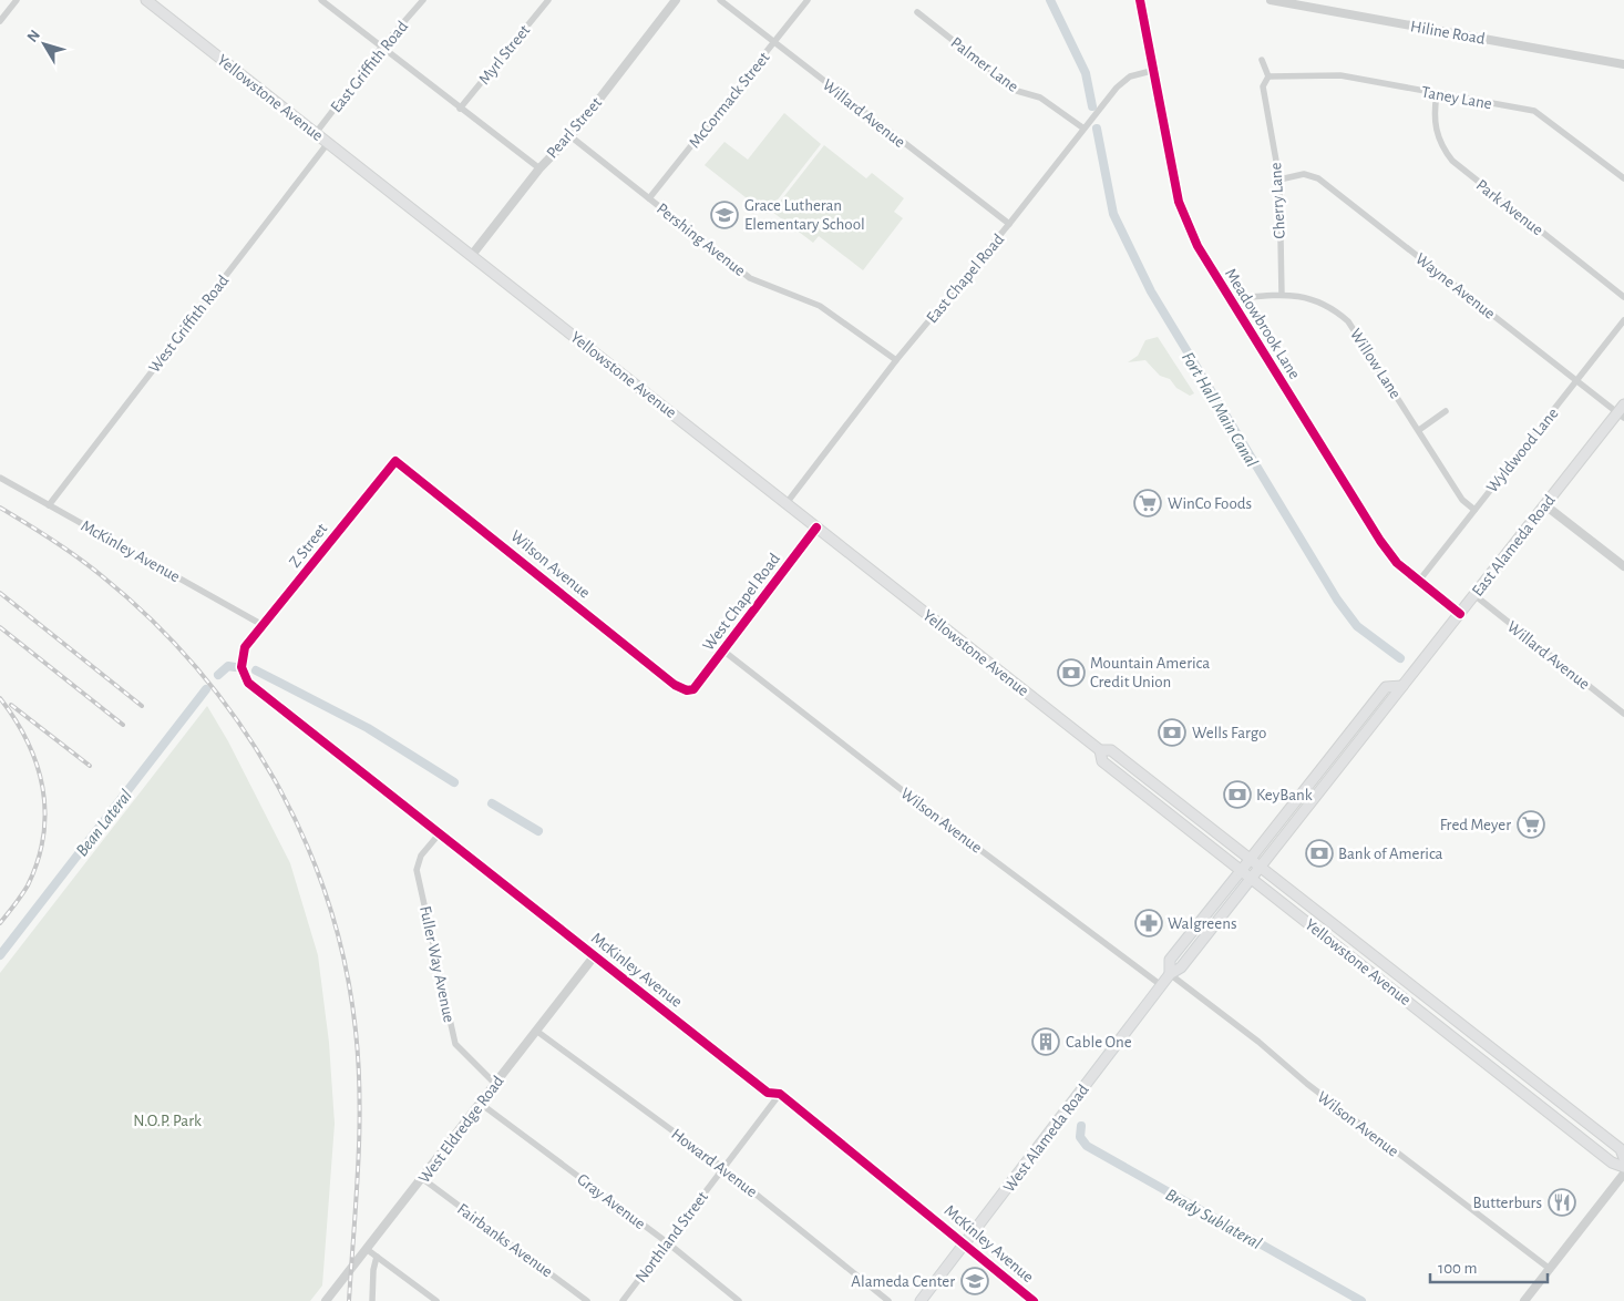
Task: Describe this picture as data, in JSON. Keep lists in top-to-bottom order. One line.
{"streets":{"main road":["Yellowstone Avenue","East Alameda Road","West Alameda Road"],"street":["Hiline Road","Myrl Street","Palmer Lane","East Griffith Road","Taney Lane","McCormack Street","Willard Avenue","Pearl Street","Cherry Lane","Park Avenue","Pershing Avenue","East Chapel Road","Wayne Avenue","West Griffith Road","Meadowbrook Lane","Willow Lane","Wyldwood Lane","Z Street","McKinley Avenue","Wilson Avenue","West Chapel Road","Fuller Way Avenue","West Eldredge Road","Howard Avenue","Gray Avenue","Northland Street","Fairbanks Avenue"]},"crossings":[["Palmer Lane","East Chapel Road"],["East Griffith Road","Yellowstone Avenue"],["Yellowstone Avenue","Pearl Street"],["Yellowstone Avenue","East Chapel Road"],["Yellowstone Avenue","West Griffith Road"],["Yellowstone Avenue","East Alameda Road"],["Yellowstone Avenue","West Chapel Road"],["Yellowstone Avenue","West Alameda Road"],["Taney Lane","Cherry Lane"],["Taney Lane","Park Avenue"],["McCormack Street","Willard Avenue"],["McCormack Street","Pershing Avenue"],["Willard Avenue","East Chapel Road"],["Willard Avenue","East Alameda Road"],["Pearl Street","Pershing Avenue"],["Cherry Lane","Wayne Avenue"],["Cherry Lane","Willow Lane"],["Pershing Avenue","East Chapel Road"],["East Chapel Road","Meadowbrook Lane"],["Wayne Avenue","Wyldwood Lane"],["Wayne Avenue","East Alameda Road"],["West Griffith Road","McKinley Avenue"],["Meadowbrook Lane","Willow Lane"],["Meadowbrook Lane","Wyldwood Lane"],["Meadowbrook Lane","East Alameda Road"],["Willow Lane","Wyldwood Lane"],["Z Street","McKinley Avenue"],["Z Street","Wilson Avenue"],["East Alameda Road","West Alameda Road"],["McKinley Avenue","Fuller Way Avenue"],["McKinley Avenue","West Eldredge Road"],["McKinley Avenue","West Alameda Road"],["McKinley Avenue","Northland Street"],["Wilson Avenue","West Chapel Road"],["Wilson Avenue","West Alameda Road"],["Fuller Way Avenue","West Eldredge Road"],["West Eldredge Road","Howard Avenue"],["West Eldredge Road","Gray Avenue"],["West Eldredge Road","Fairbanks Avenue"],["Howard Avenue","Northland Street"],["Gray Avenue","Northland Street"]],"water":["Fort Hall Main Canal","Bean Lateral","Brady Sublateral"],"parks":["N.O.P. Park"],"places":{"school or university":["Grace Lutheran Elementary School","Alameda Center"],"supermarket":["WinCo Foods","Fred Meyer"],"bank":["Mountain America Credit Union","Wells Fargo","KeyBank","Bank of America"],"pharmacy":["Walgreens"],"building":["Cable One"],"restaurant":["Butterburs"]},"scale_bar":"100 m","north":"top left"}
